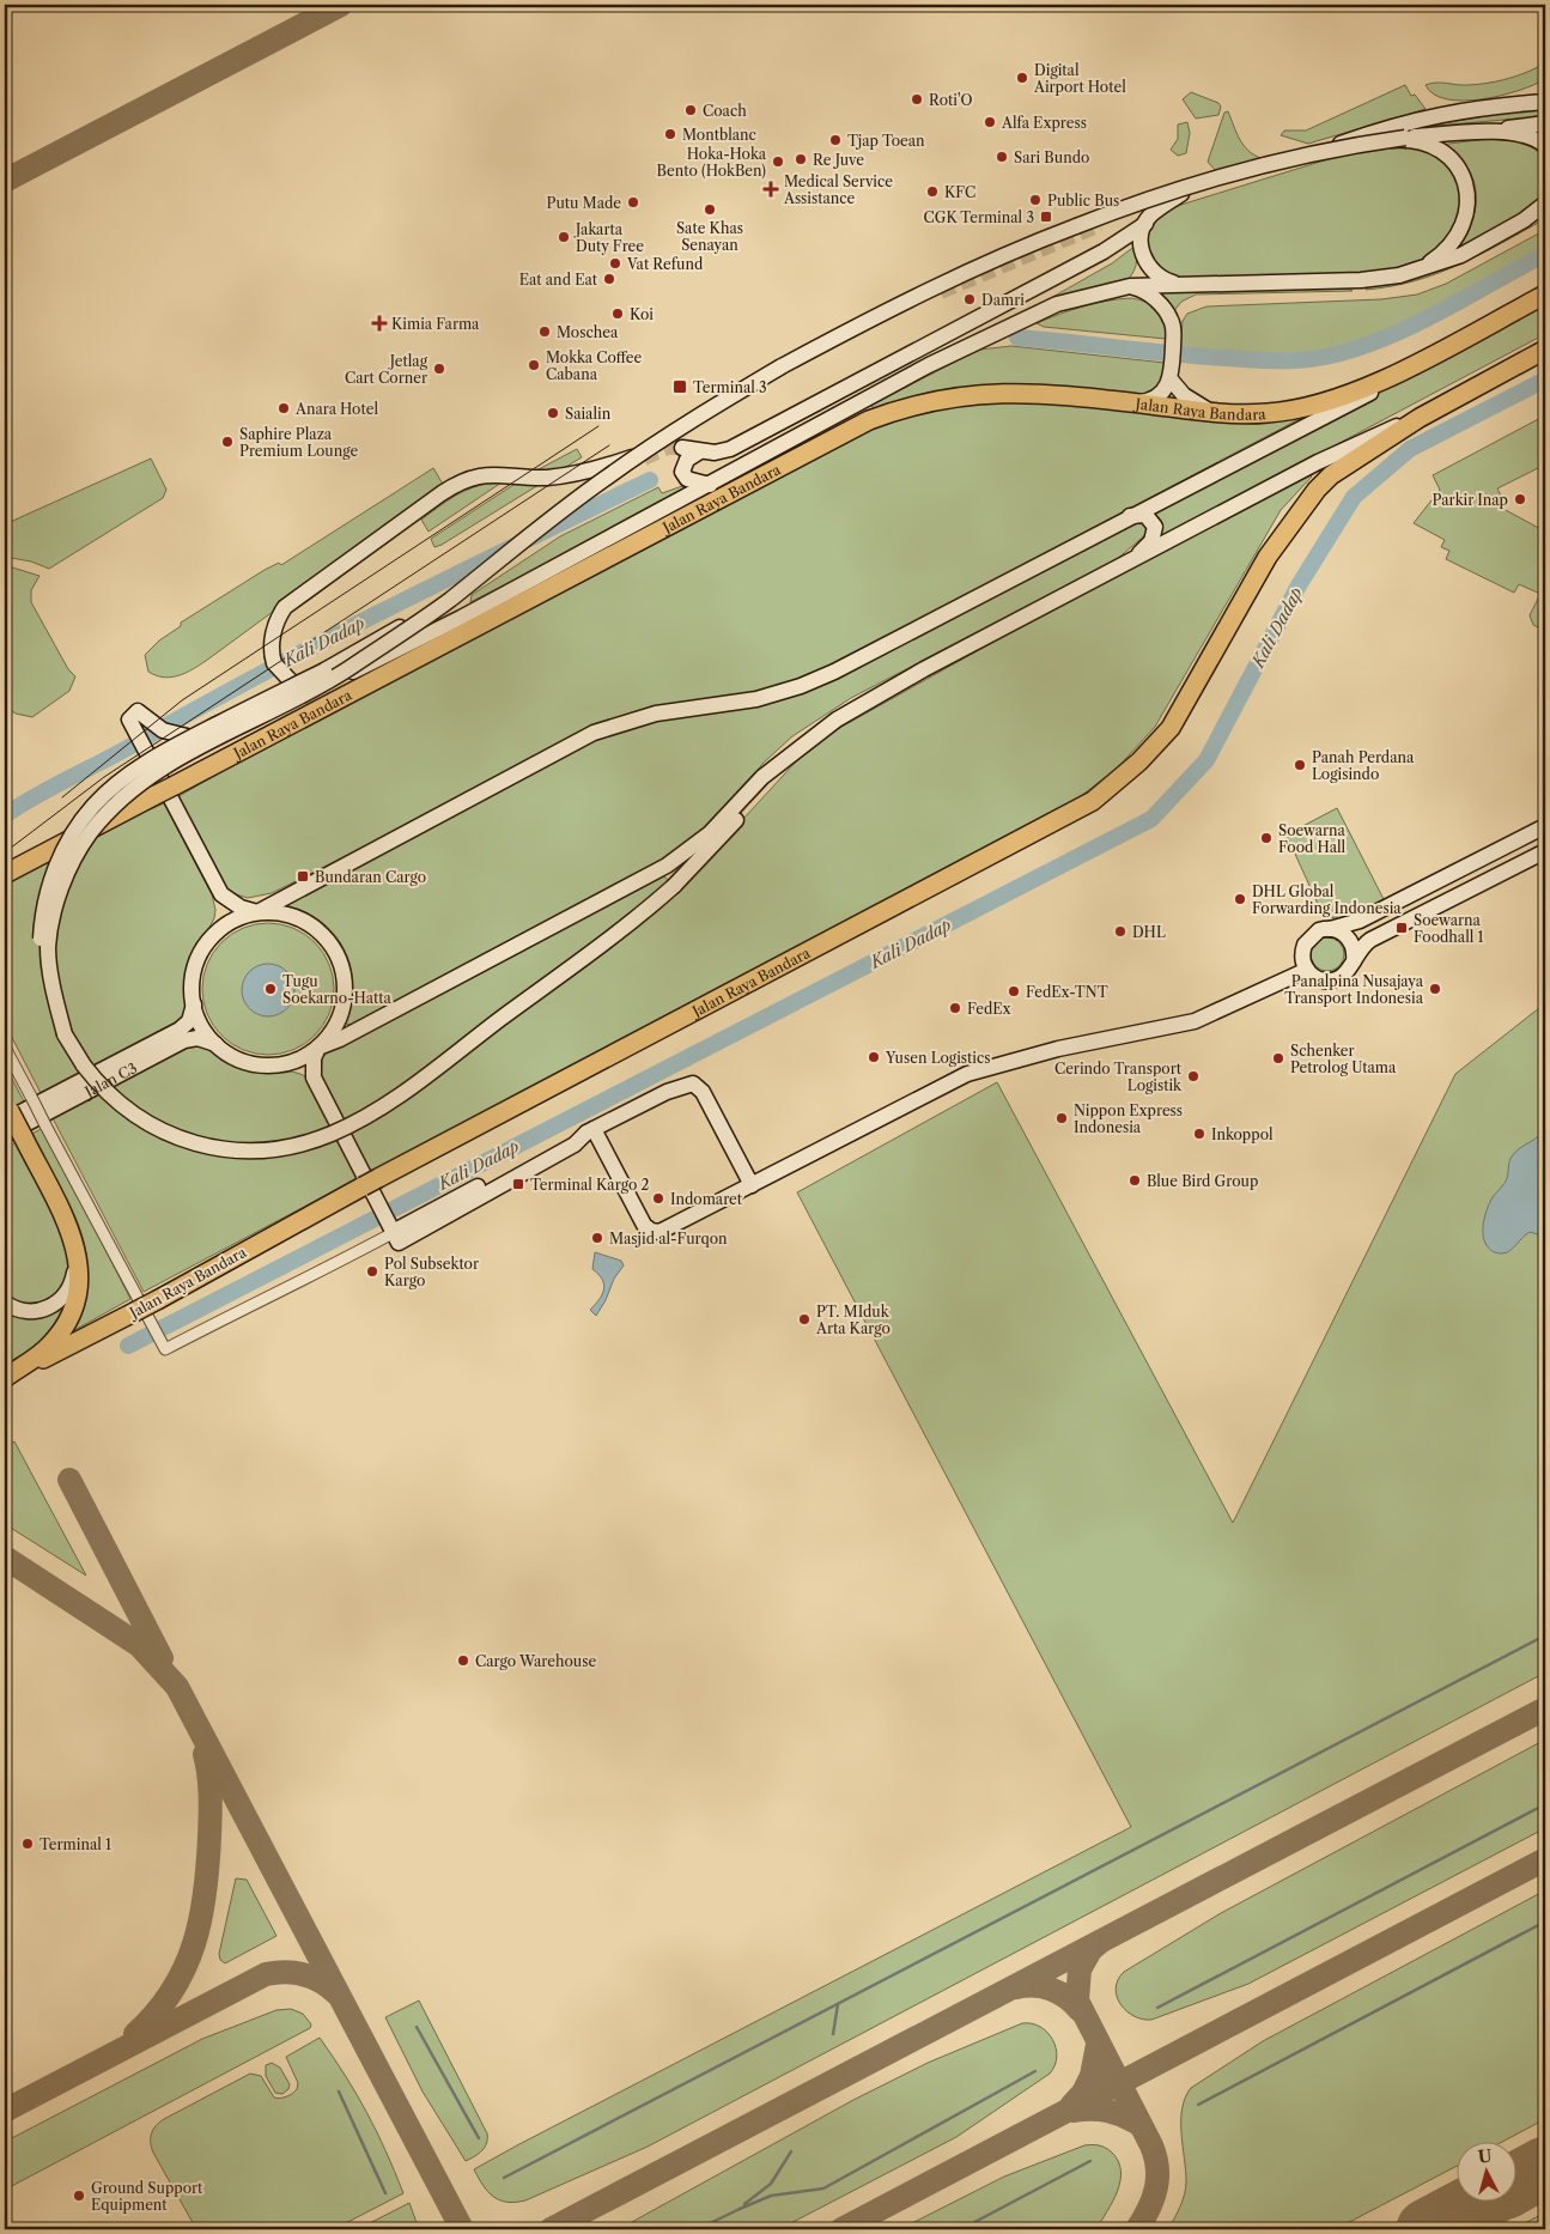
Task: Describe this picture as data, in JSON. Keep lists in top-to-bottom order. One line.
{"streets":{"main road":["Jalan Raya Bandara"],"street":["Jalan C3"]},"crossings":[["Jalan Raya Bandara","Jalan C3"]],"water":["Kali Dadap"],"places":{"other":["Digital Airport Hotel","Roti'O","Coach","Alfa Express","Montblanc","Tjap Toean","Sari Bundo","Re Juve","Hoka-Hoka Bento (HokBen)","KFC","Public Bus","Putu Made","Sate Khas Senayan","Jakarta Duty Free","Vat Refund","Eat and Eat","Damri","Koi","Moschea","Mokka Coffee Cabana","Jetlag Cart Corner","Anara Hotel","Saialin","Saphire Plaza Premium Lounge","Parkir Inap","Panah Perdana Logisindo","Soewarna Food Hall","DHL Global Forwarding Indonesia","DHL","Tugu Soekarno-Hatta","Panalpina Nusajaya Transport Indonesia","FedEx-TNT","FedEx","Yusen Logistics","Schenker Petrolog Utama","Cerindo Transport Logistik","Nippon Express Indonesia","Inkoppol","Blue Bird Group","Indomaret","Masjid al-Furqon","Pol Subsektor Kargo","PT. MIduk Arta Kargo","Cargo Warehouse","Terminal 1","Ground Support Equipment"],"health":["Medical Service Assistance","Kimia Farma"],"transit":["CGK Terminal 3","Terminal 3","Bundaran Cargo","Soewarna Foodhall 1","Terminal Kargo 2"]},"north":"top"}
